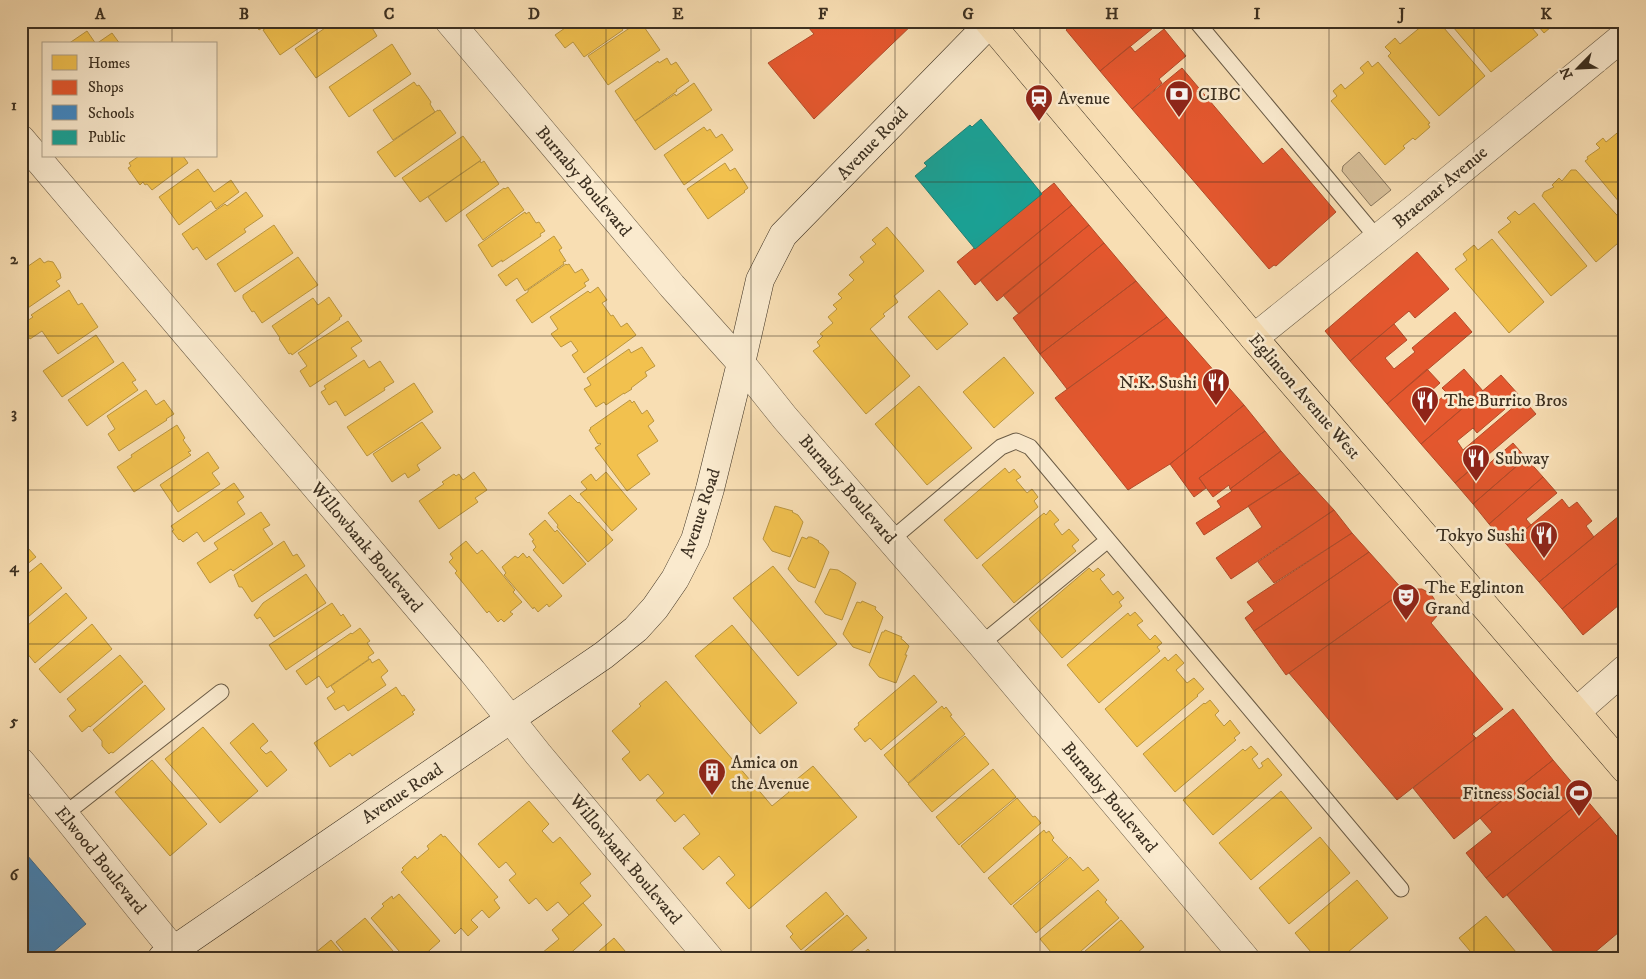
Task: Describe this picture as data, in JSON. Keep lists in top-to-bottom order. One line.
{"streets":{"main road":["Eglinton Avenue West"],"street":["Avenue Road","Burnaby Boulevard","Braemar Avenue","Willowbank Boulevard","Elwood Boulevard"]},"crossings":[["Avenue Road","Burnaby Boulevard"],["Avenue Road","Eglinton Avenue West"],["Avenue Road","Willowbank Boulevard"],["Avenue Road","Elwood Boulevard"],["Braemar Avenue","Eglinton Avenue West"]],"places":{"bank":["CIBC"],"station":["Avenue"],"restaurant":["N.K. Sushi","The Burrito Bros","Subway","Tokyo Sushi"],"theatre":["The Eglinton Grand"],"building":["Amica on the Avenue"],"sports":["Fitness Social"]},"legend":["Homes","Shops","Schools","Public"],"north":"bottom left","grid":{"columns":["A","B","C","D","E","F","G","H","I","J","K"],"rows":["1","2","3","4","5","6"]}}
